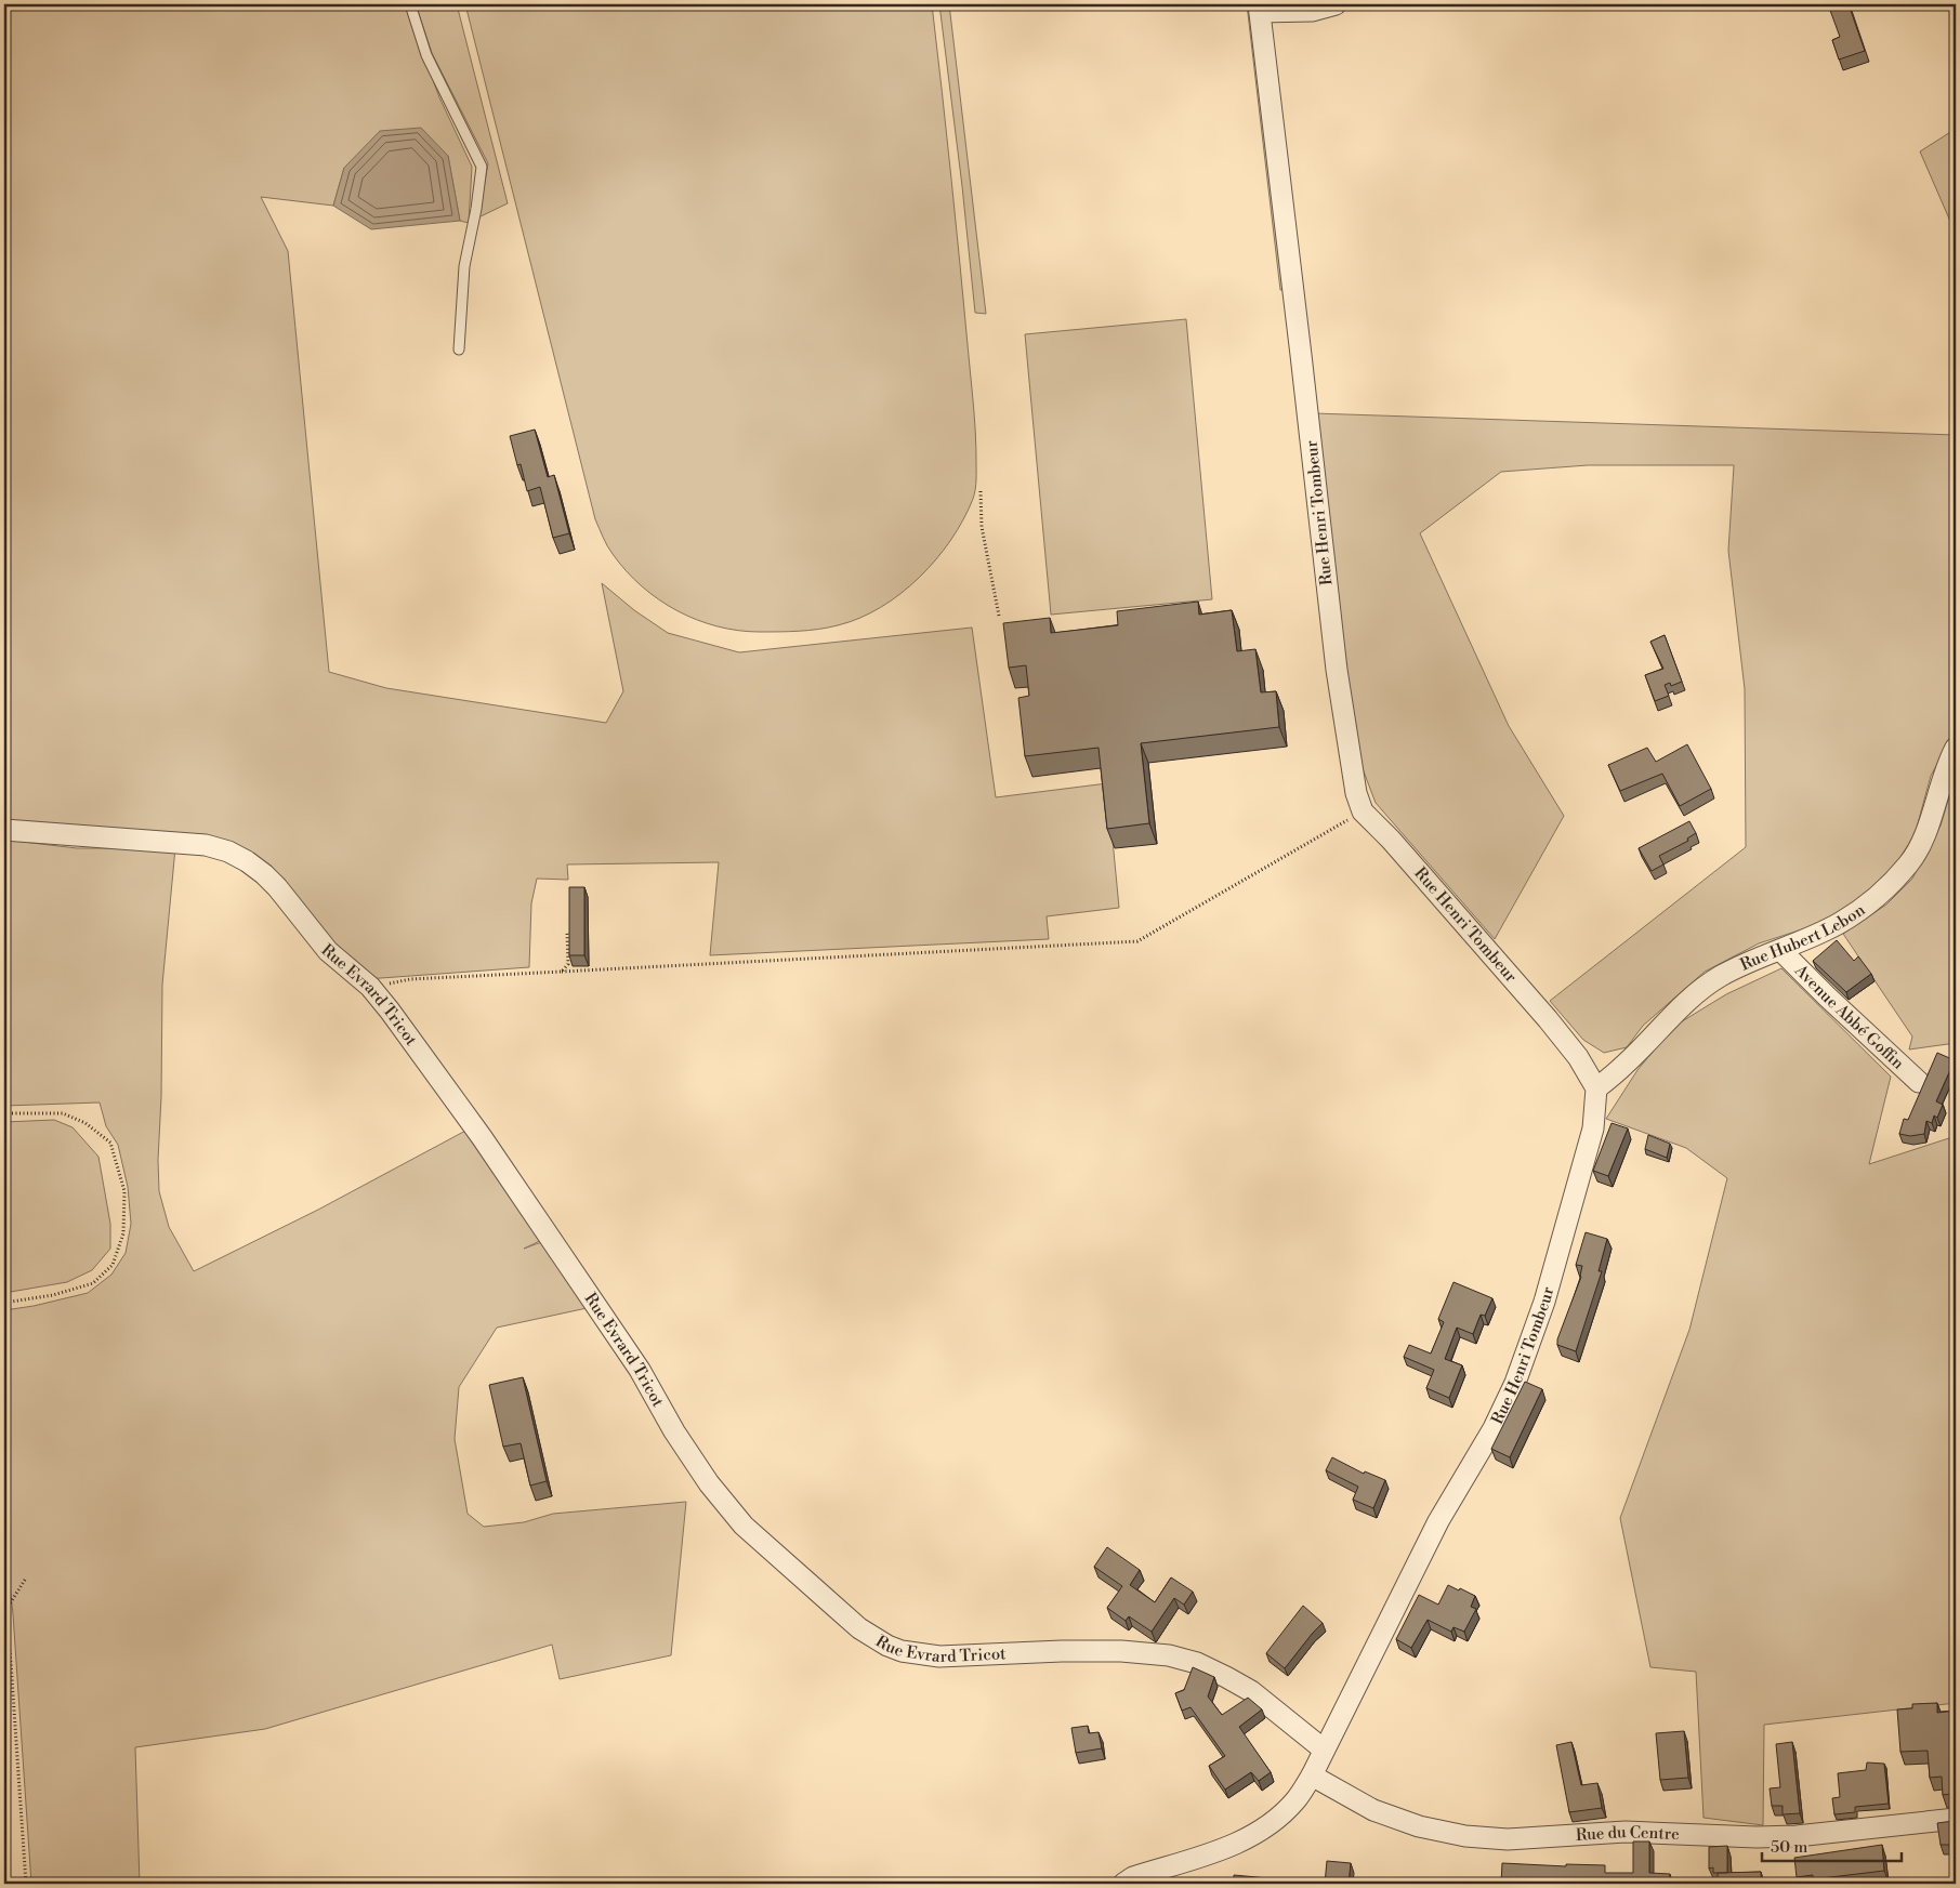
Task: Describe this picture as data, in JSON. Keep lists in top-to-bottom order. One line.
{"streets":{"street":["Rue Henri Tombeur","Rue Hubert Lebon","Rue Evrard Tricot","Avenue Abbé Goffin","Rue du Centre"]},"crossings":[["Rue Henri Tombeur","Rue Hubert Lebon"],["Rue Henri Tombeur","Rue Evrard Tricot"],["Rue Henri Tombeur","Rue du Centre"],["Rue Hubert Lebon","Avenue Abbé Goffin"]],"scale_bar":"50 m"}
